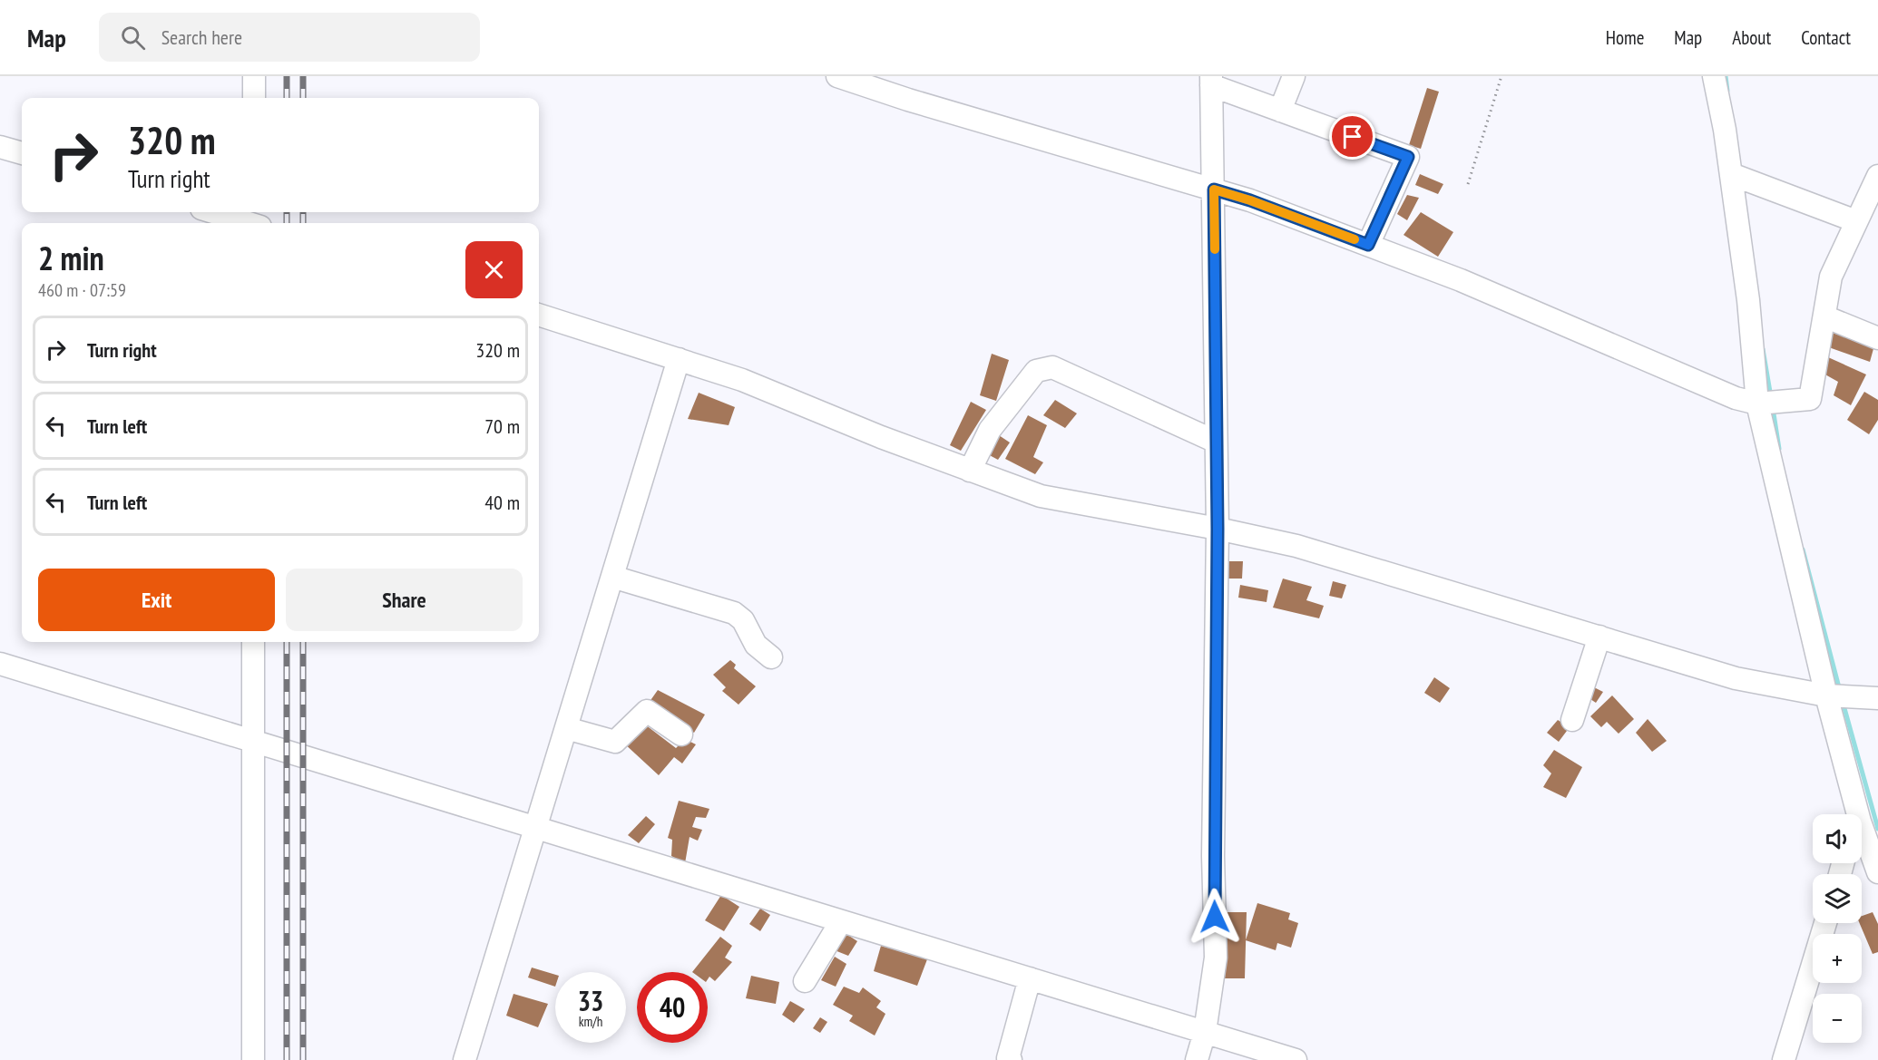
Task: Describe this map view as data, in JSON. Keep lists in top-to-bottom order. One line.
{"page":{"header":"Map","search":"Search here","nav":["Home","Map","About","Contact"],"turn":["320 m","Turn right"],"heading":["2 min","460 m · 07:59"],"list":[{"name":"Turn right","value":"320 m"},{"name":"Turn left","value":"70 m"},{"name":"Turn left","value":"40 m"}],"buttons":["Exit","Share"],"map_buttons":["+","−"],"speed":"33 km/h","limit":"40"}}
